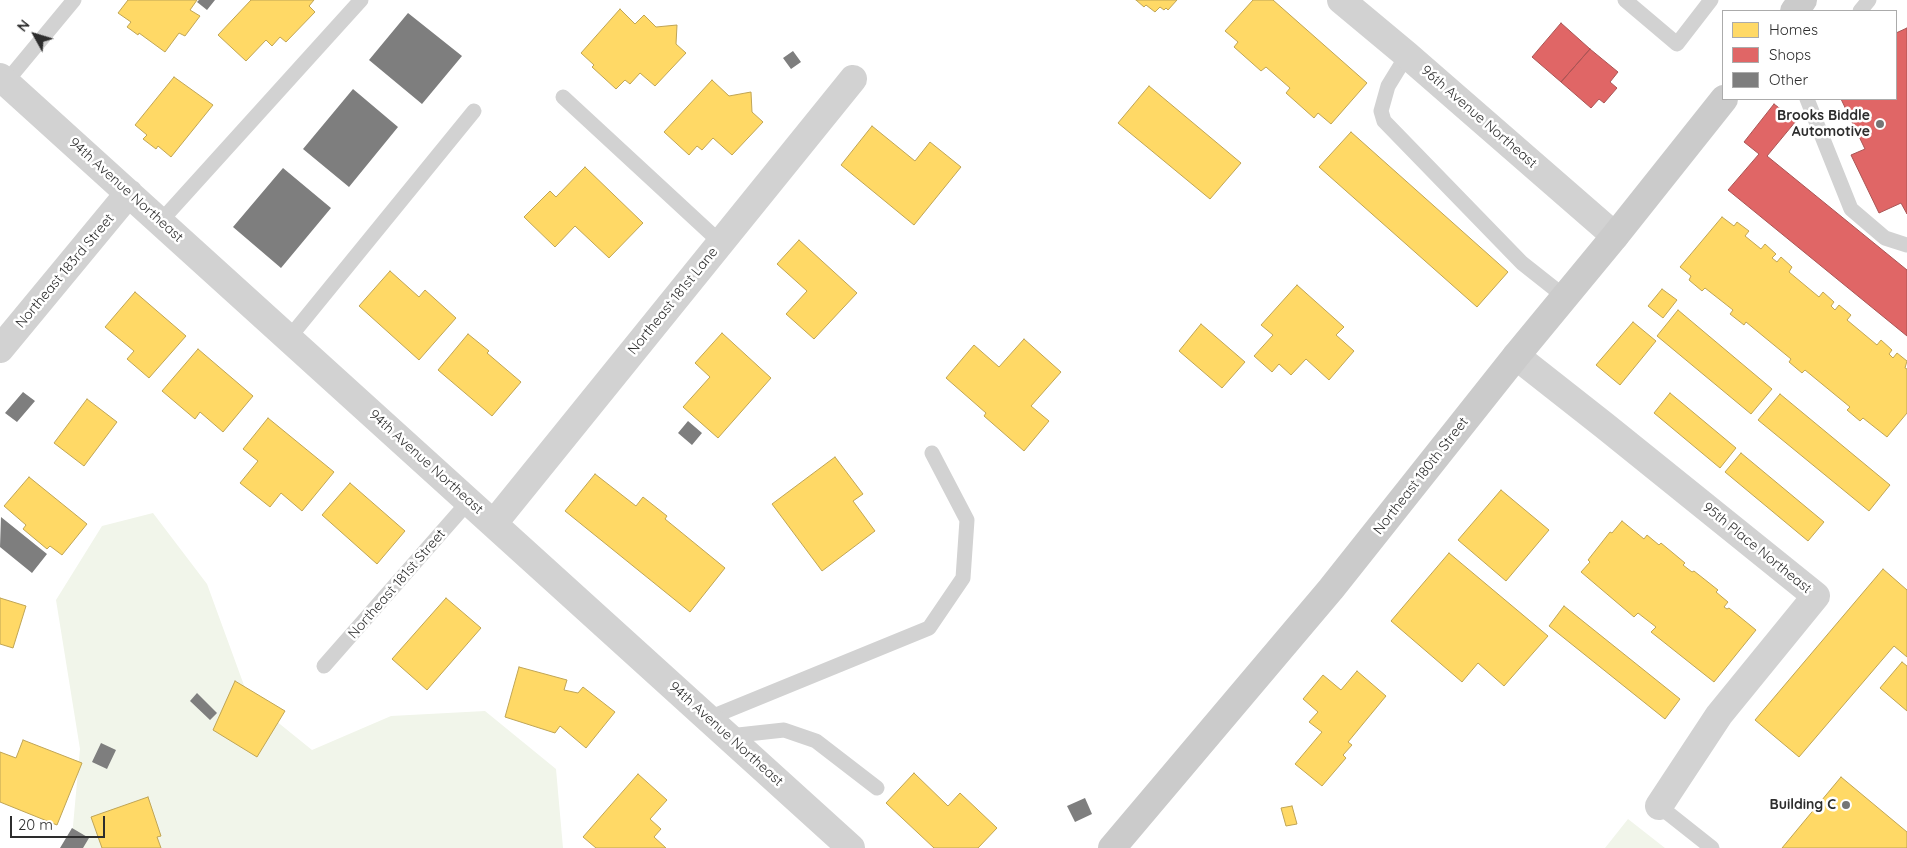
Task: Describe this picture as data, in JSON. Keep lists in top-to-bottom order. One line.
{"streets":{"street":["96th Avenue Northeast","94th Avenue Northeast","Northeast 183rd Street","Northeast 181st Lane","Northeast 180th Street","95th Place Northeast"],"lane":["Northeast 181st Street"]},"crossings":[["96th Avenue Northeast","Northeast 180th Street"],["94th Avenue Northeast","Northeast 183rd Street"],["94th Avenue Northeast","Northeast 181st Lane"],["94th Avenue Northeast","Northeast 181st Street"],["Northeast 180th Street","95th Place Northeast"]],"places":["Brooks Biddle Automotive","Building C"],"legend":["Homes","Shops","Other"],"scale_bar":"20 m","north":"top left"}
